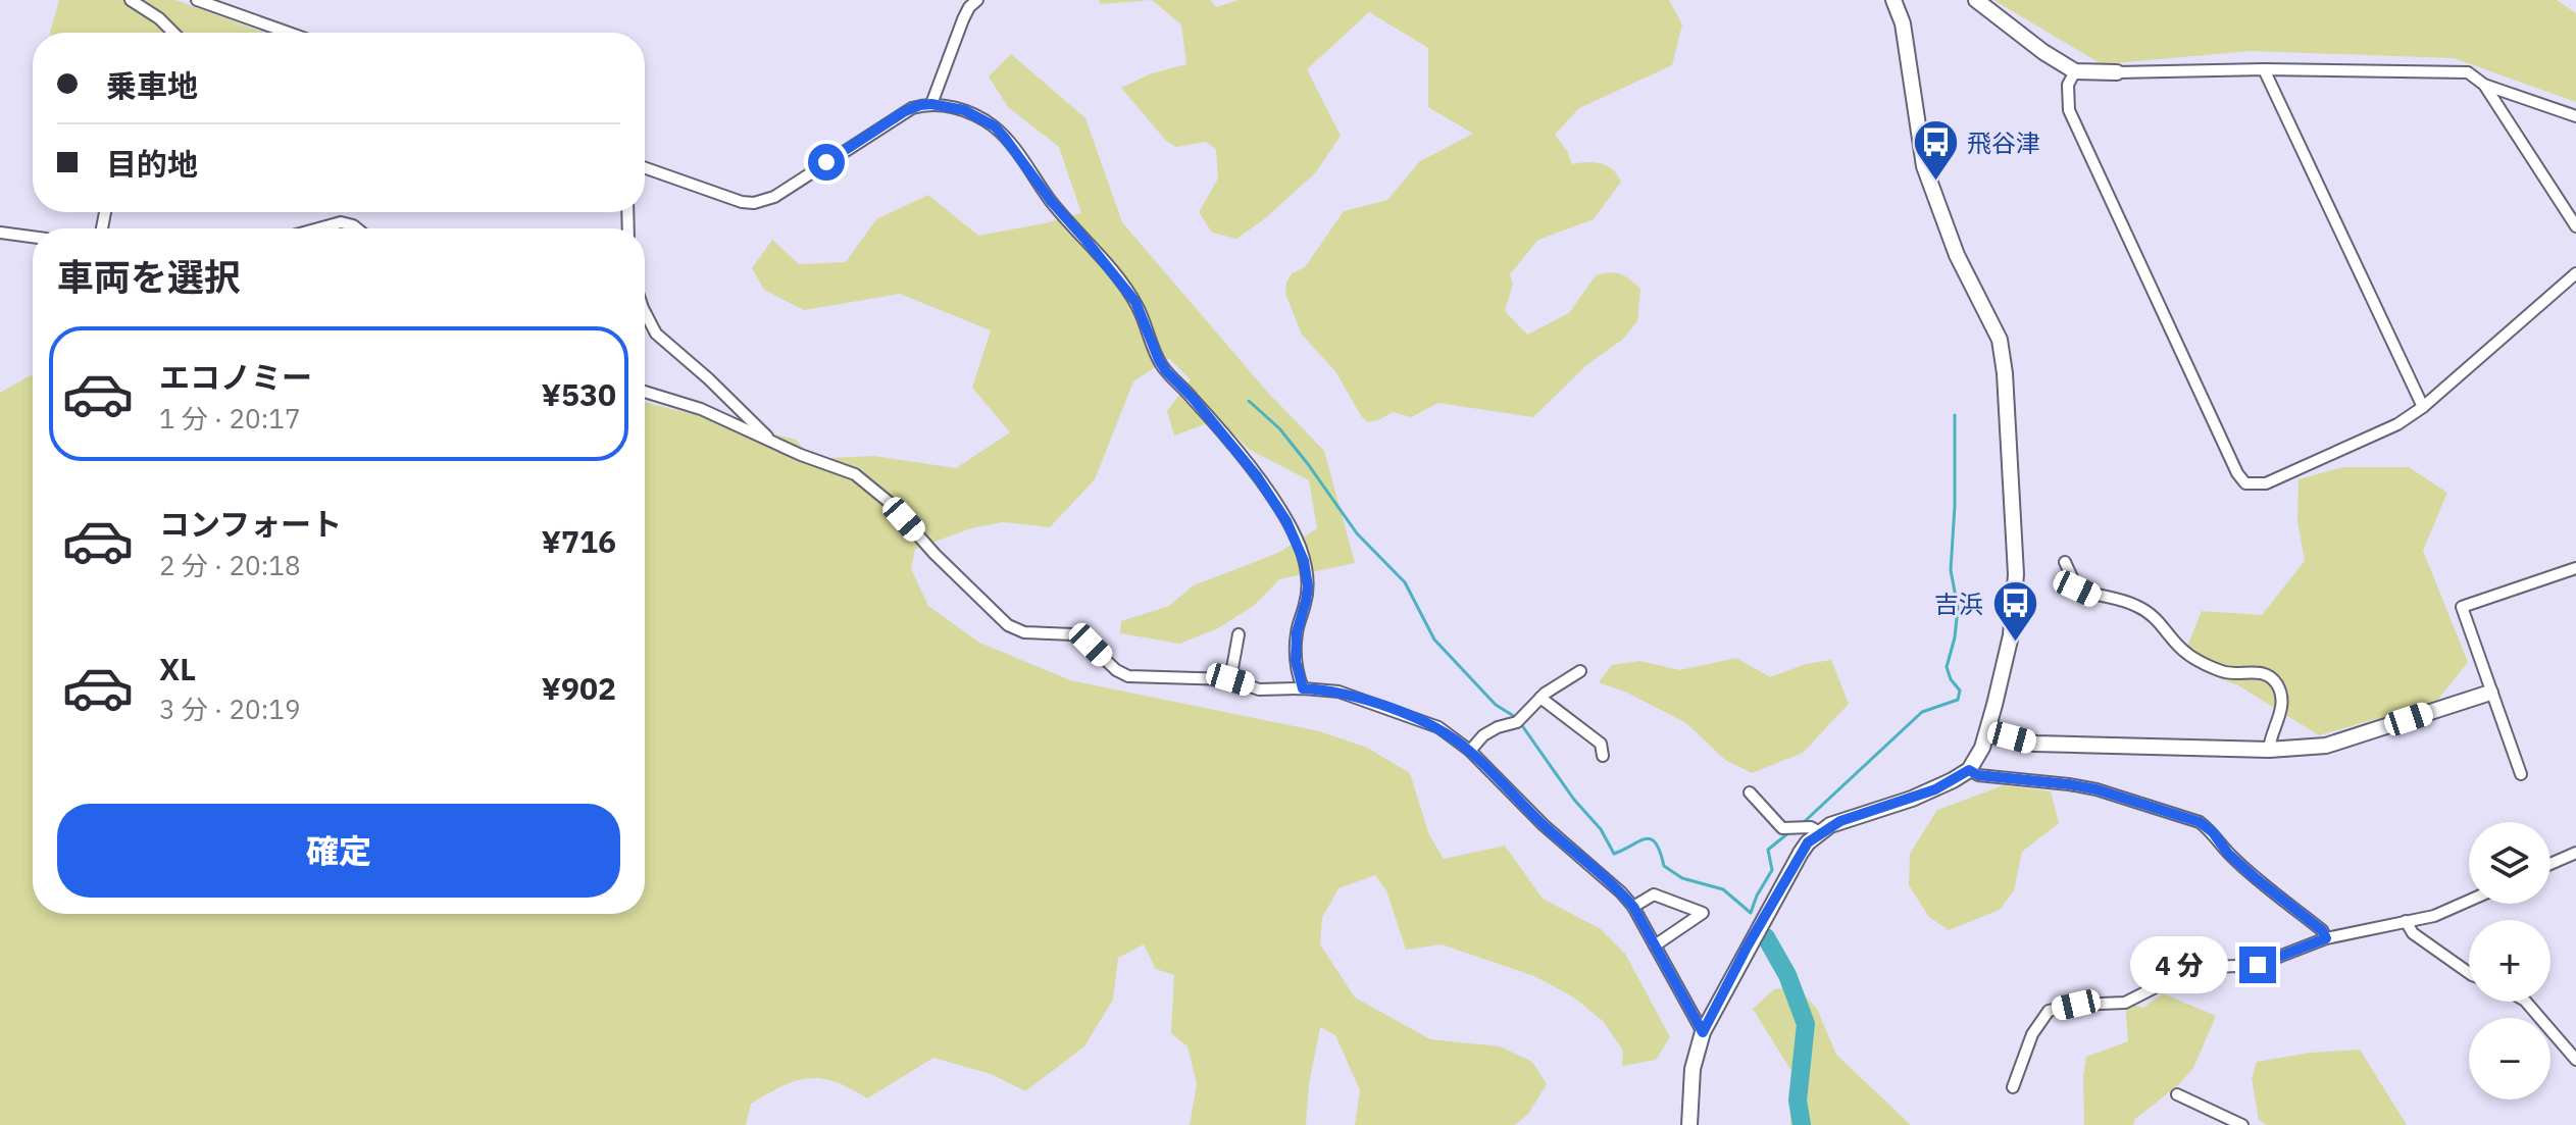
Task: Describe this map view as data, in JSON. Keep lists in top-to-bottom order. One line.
{"places":{"bus stop":["飛谷津","吉浜"]},"page":{"banner":["乗車地","目的地"],"heading":"車両を選択","list":[{"name":"エコノミー","note":"1 分 · 20:17","value":"¥530"},{"name":"コンフォート","note":"2 分 · 20:18","value":"¥716"},{"name":"XL","note":"3 分 · 20:19","value":"¥902"}],"buttons":"確定","map_buttons":["+","−"],"bubble":"4 分"}}
